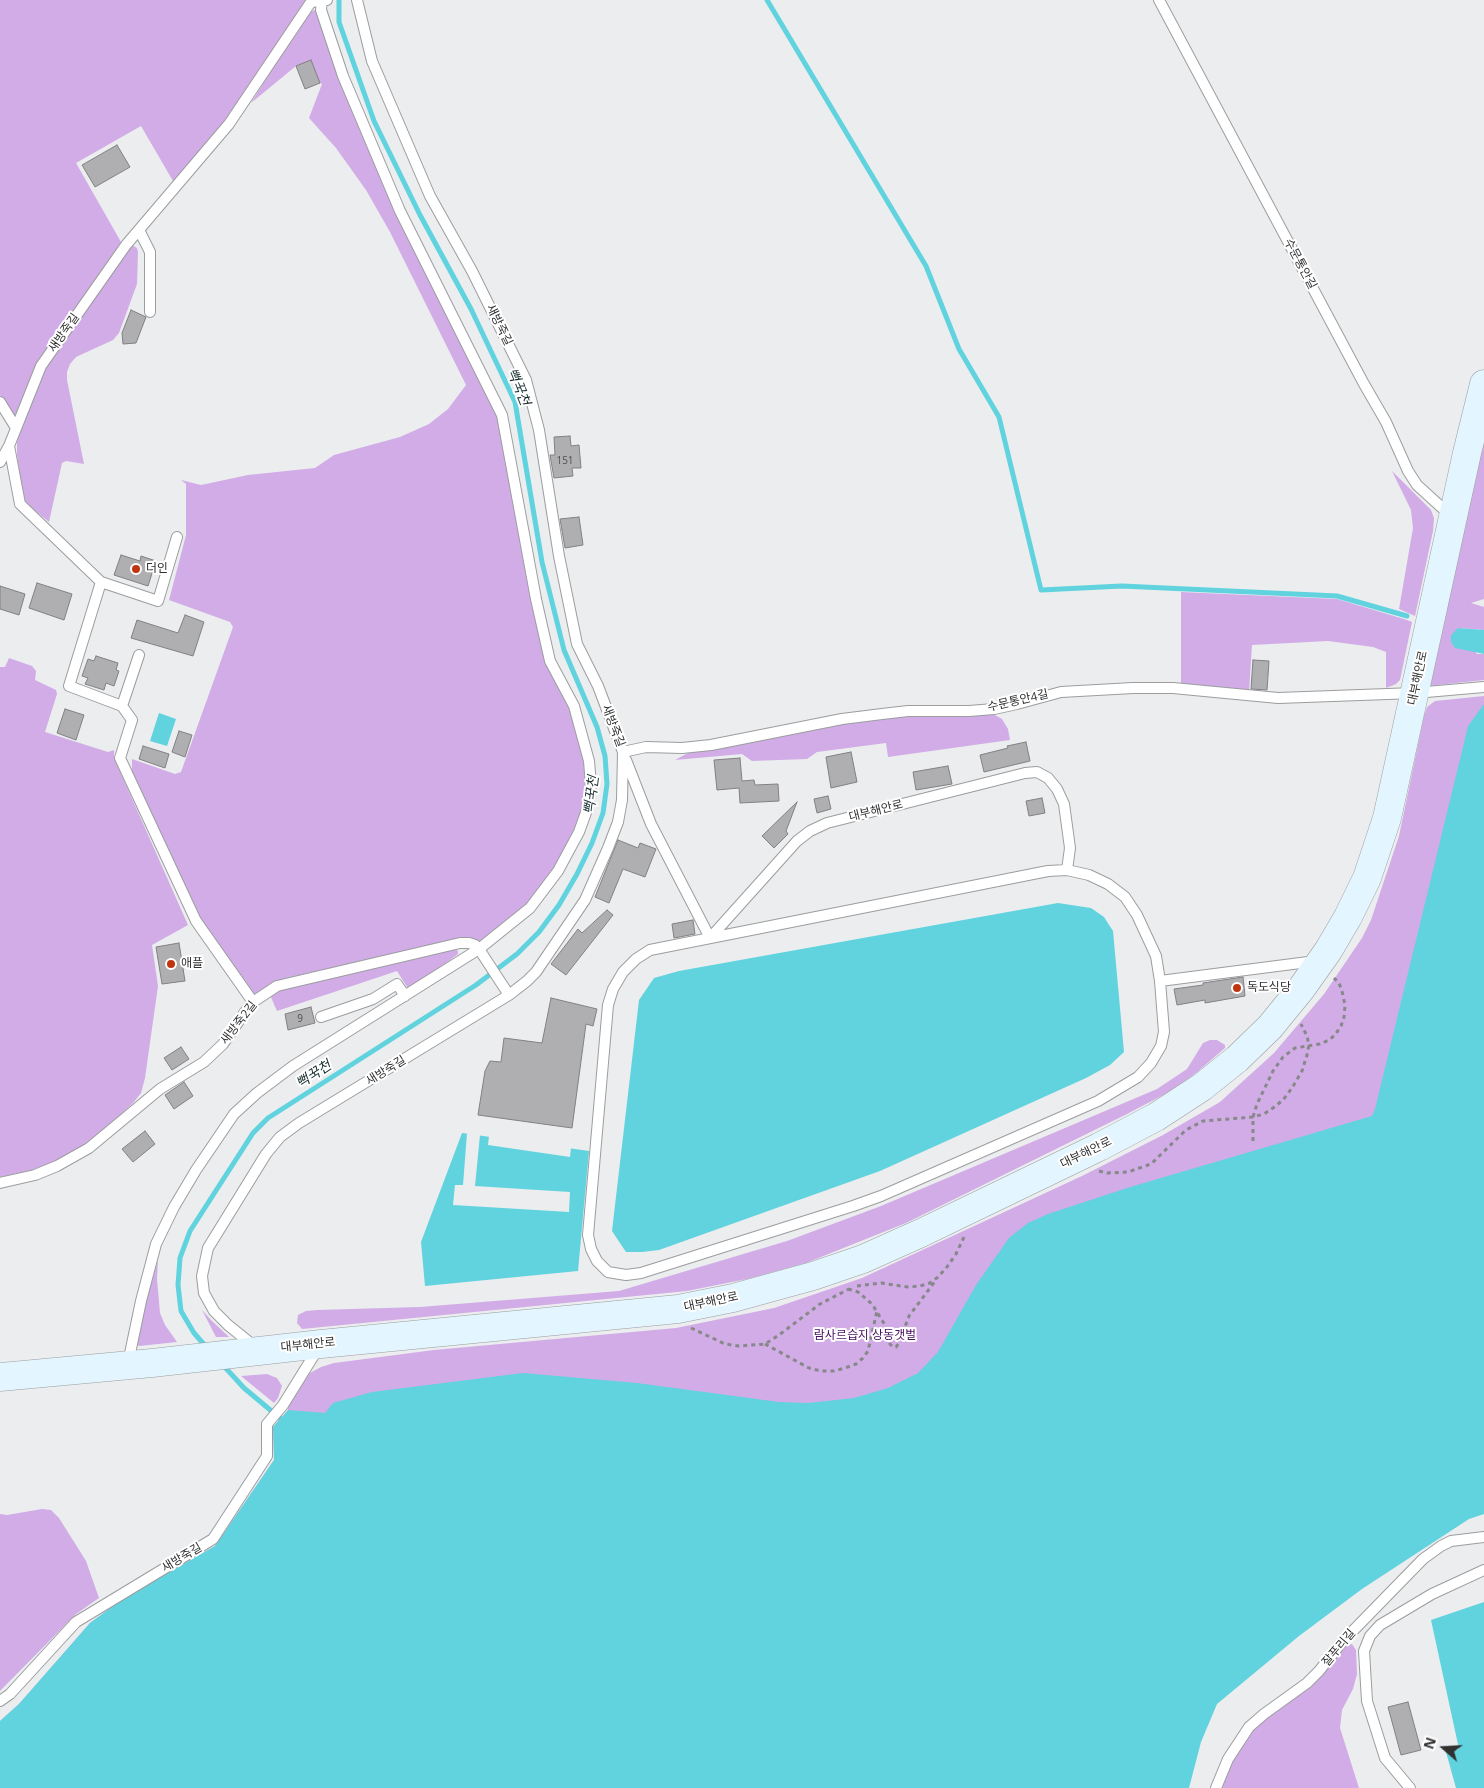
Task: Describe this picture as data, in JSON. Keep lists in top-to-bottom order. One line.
{"streets":{"street":["대부해안로"],"lane":["수문통안길","새방죽길","수문통안4길","새방죽2길","잘푸리길"]},"crossings":[["수문통안길","대부해안로"],["새방죽길","대부해안로"],["새방죽길","수문통안4길"],["새방죽길","새방죽2길"],["대부해안로","수문통안4길"]],"water":["뻑꾹천"],"parks":["람사르습지 상동갯벌"],"places":["더인","애플","독도식당"],"house_numbers":["151","9"],"north":"left"}
